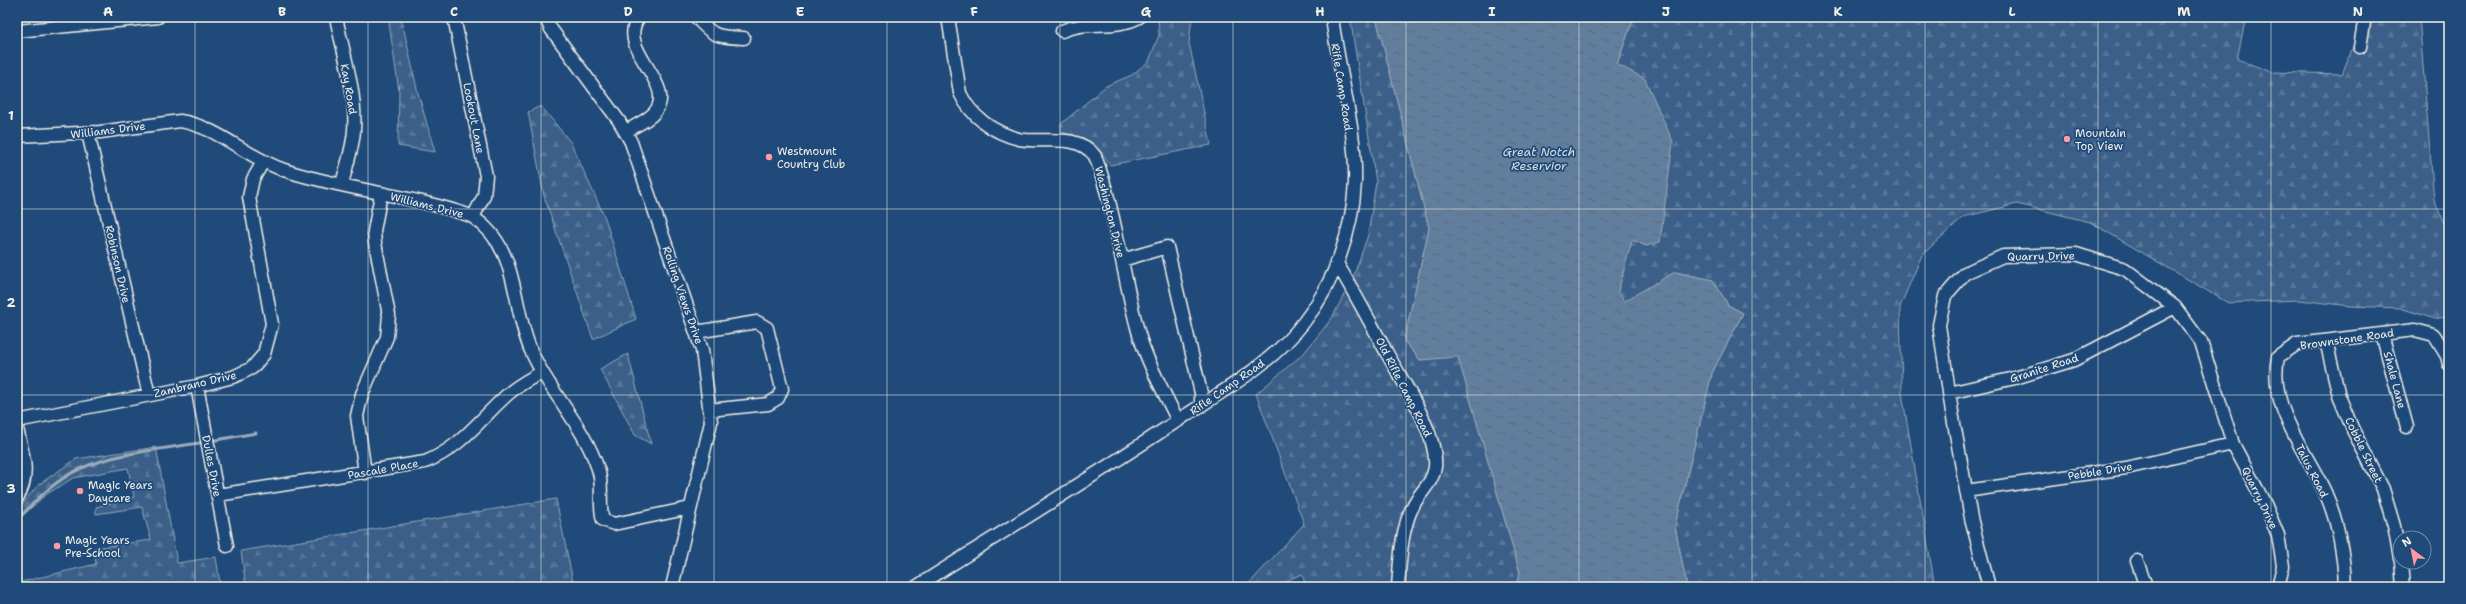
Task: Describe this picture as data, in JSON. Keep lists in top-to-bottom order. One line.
{"streets":{"street":["Rifle Camp Road","Kay Road","Lookout Lane","Williams Drive","Washington Drive","Quarry Drive","Robinson Drive","Rolling Views Drive","Brownstone Road","Granite Road","Shale Lane","Zambrano Drive","Old Rifle Camp Road","Cobble Street","Dulles Drive","Pascale Place","Pebble Drive","Talus Road"]},"crossings":[["Rifle Camp Road","Washington Drive"],["Rifle Camp Road","Old Rifle Camp Road"],["Kay Road","Williams Drive"],["Lookout Lane","Williams Drive"],["Williams Drive","Robinson Drive"],["Williams Drive","Rolling Views Drive"],["Williams Drive","Zambrano Drive"],["Williams Drive","Pascale Place"],["Quarry Drive","Granite Road"],["Quarry Drive","Pebble Drive"],["Robinson Drive","Zambrano Drive"],["Brownstone Road","Shale Lane"],["Brownstone Road","Cobble Street"],["Brownstone Road","Talus Road"],["Zambrano Drive","Dulles Drive"],["Dulles Drive","Pascale Place"]],"water":["Great Notch Reservior"],"places":["Mountain Top View","Westmount Country Club","Magic Years Daycare","Magic Years Pre-School"],"north":"top left","grid":{"columns":["A","B","C","D","E","F","G","H","I","J","K","L","M","N"],"rows":["1","2","3"]}}
